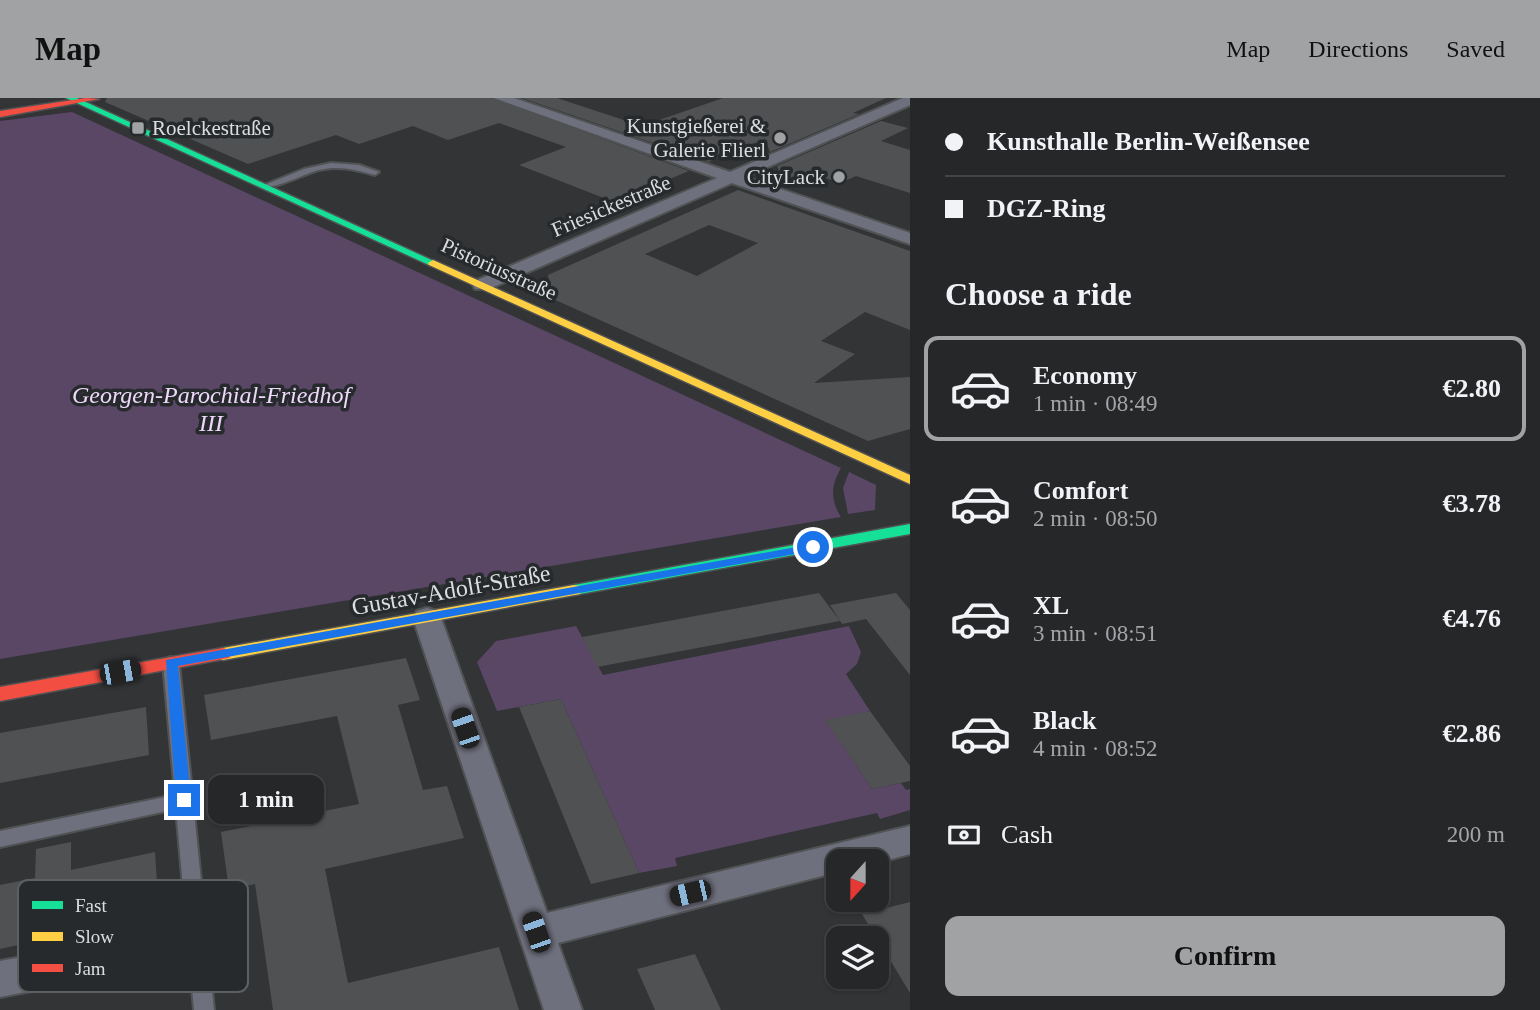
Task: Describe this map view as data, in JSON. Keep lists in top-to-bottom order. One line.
{"streets":{"street":["Friesickestraße","Pistoriusstraße","Gustav-Adolf-Straße"]},"crossings":[["Friesickestraße","Pistoriusstraße"]],"parks":["Georgen-Parochial-Friedhof III"],"places":{"transit":["Roelckestraße"],"other":["Kunstgießerei & Galerie Flierl","CityLack"]},"legend":["Fast","Slow","Jam"],"north":"bottom","page":{"header":"Map","nav":["Map","Directions","Saved"],"banner":["Kunsthalle Berlin-Weißensee","DGZ-Ring"],"heading":"Choose a ride","list":[{"name":"Economy","note":"1 min · 08:49","value":"€2.80"},{"name":"Comfort","note":"2 min · 08:50","value":"€3.78"},{"name":"XL","note":"3 min · 08:51","value":"€4.76"},{"name":"Black","note":"4 min · 08:52","value":"€2.86"}],"bubble":"1 min","pay":["Cash","200 m"],"buttons":"Confirm"}}
